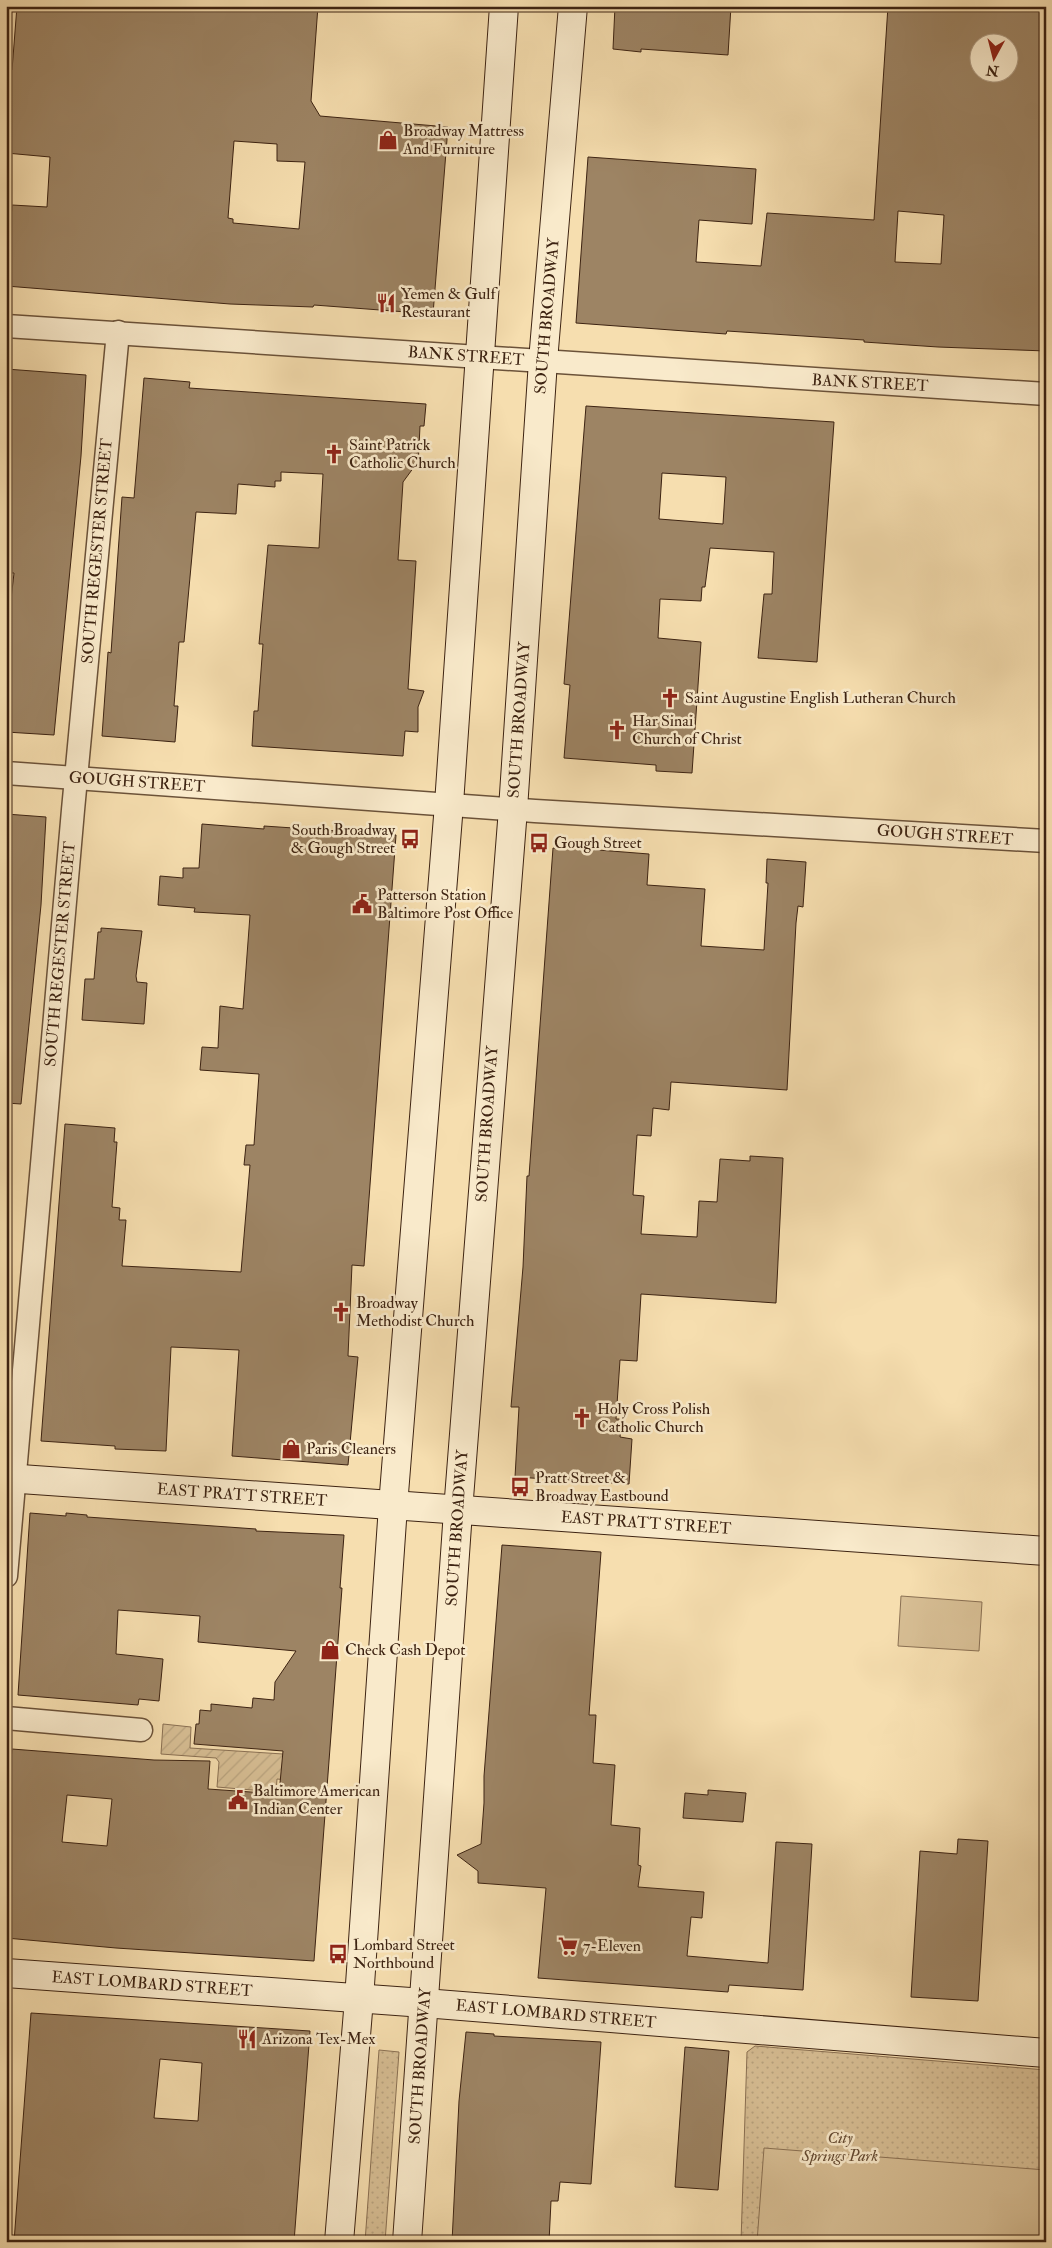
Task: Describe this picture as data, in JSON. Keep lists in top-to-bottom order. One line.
{"streets":{"main road":["SOUTH BROADWAY","EAST PRATT STREET","EAST LOMBARD STREET"],"street":["BANK STREET","SOUTH REGESTER STREET","GOUGH STREET"]},"crossings":[["SOUTH BROADWAY","BANK STREET"],["SOUTH BROADWAY","GOUGH STREET"],["SOUTH BROADWAY","EAST PRATT STREET"],["SOUTH BROADWAY","EAST LOMBARD STREET"],["BANK STREET","SOUTH REGESTER STREET"],["SOUTH REGESTER STREET","GOUGH STREET"],["SOUTH REGESTER STREET","EAST PRATT STREET"]],"parks":["City Springs Park"],"places":{"shop":["Broadway Mattress And Furniture","Paris Cleaners","Check Cash Depot"],"restaurant":["Yemen & Gulf Restaurant","Arizona Tex-Mex"],"church":["Saint Patrick Catholic Church","Saint Augustine English Lutheran Church","Har Sinai Church of Christ","Broadway Methodist Church","Holy Cross Polish Catholic Church"],"bus stop":["South Broadway & Gough Street","Gough Street","Pratt Street & Broadway Eastbound","Lombard Street Northbound"],"public building":["Patterson Station Baltimore Post Office","Baltimore American Indian Center"],"supermarket":["7-Eleven"]},"north":"bottom"}
